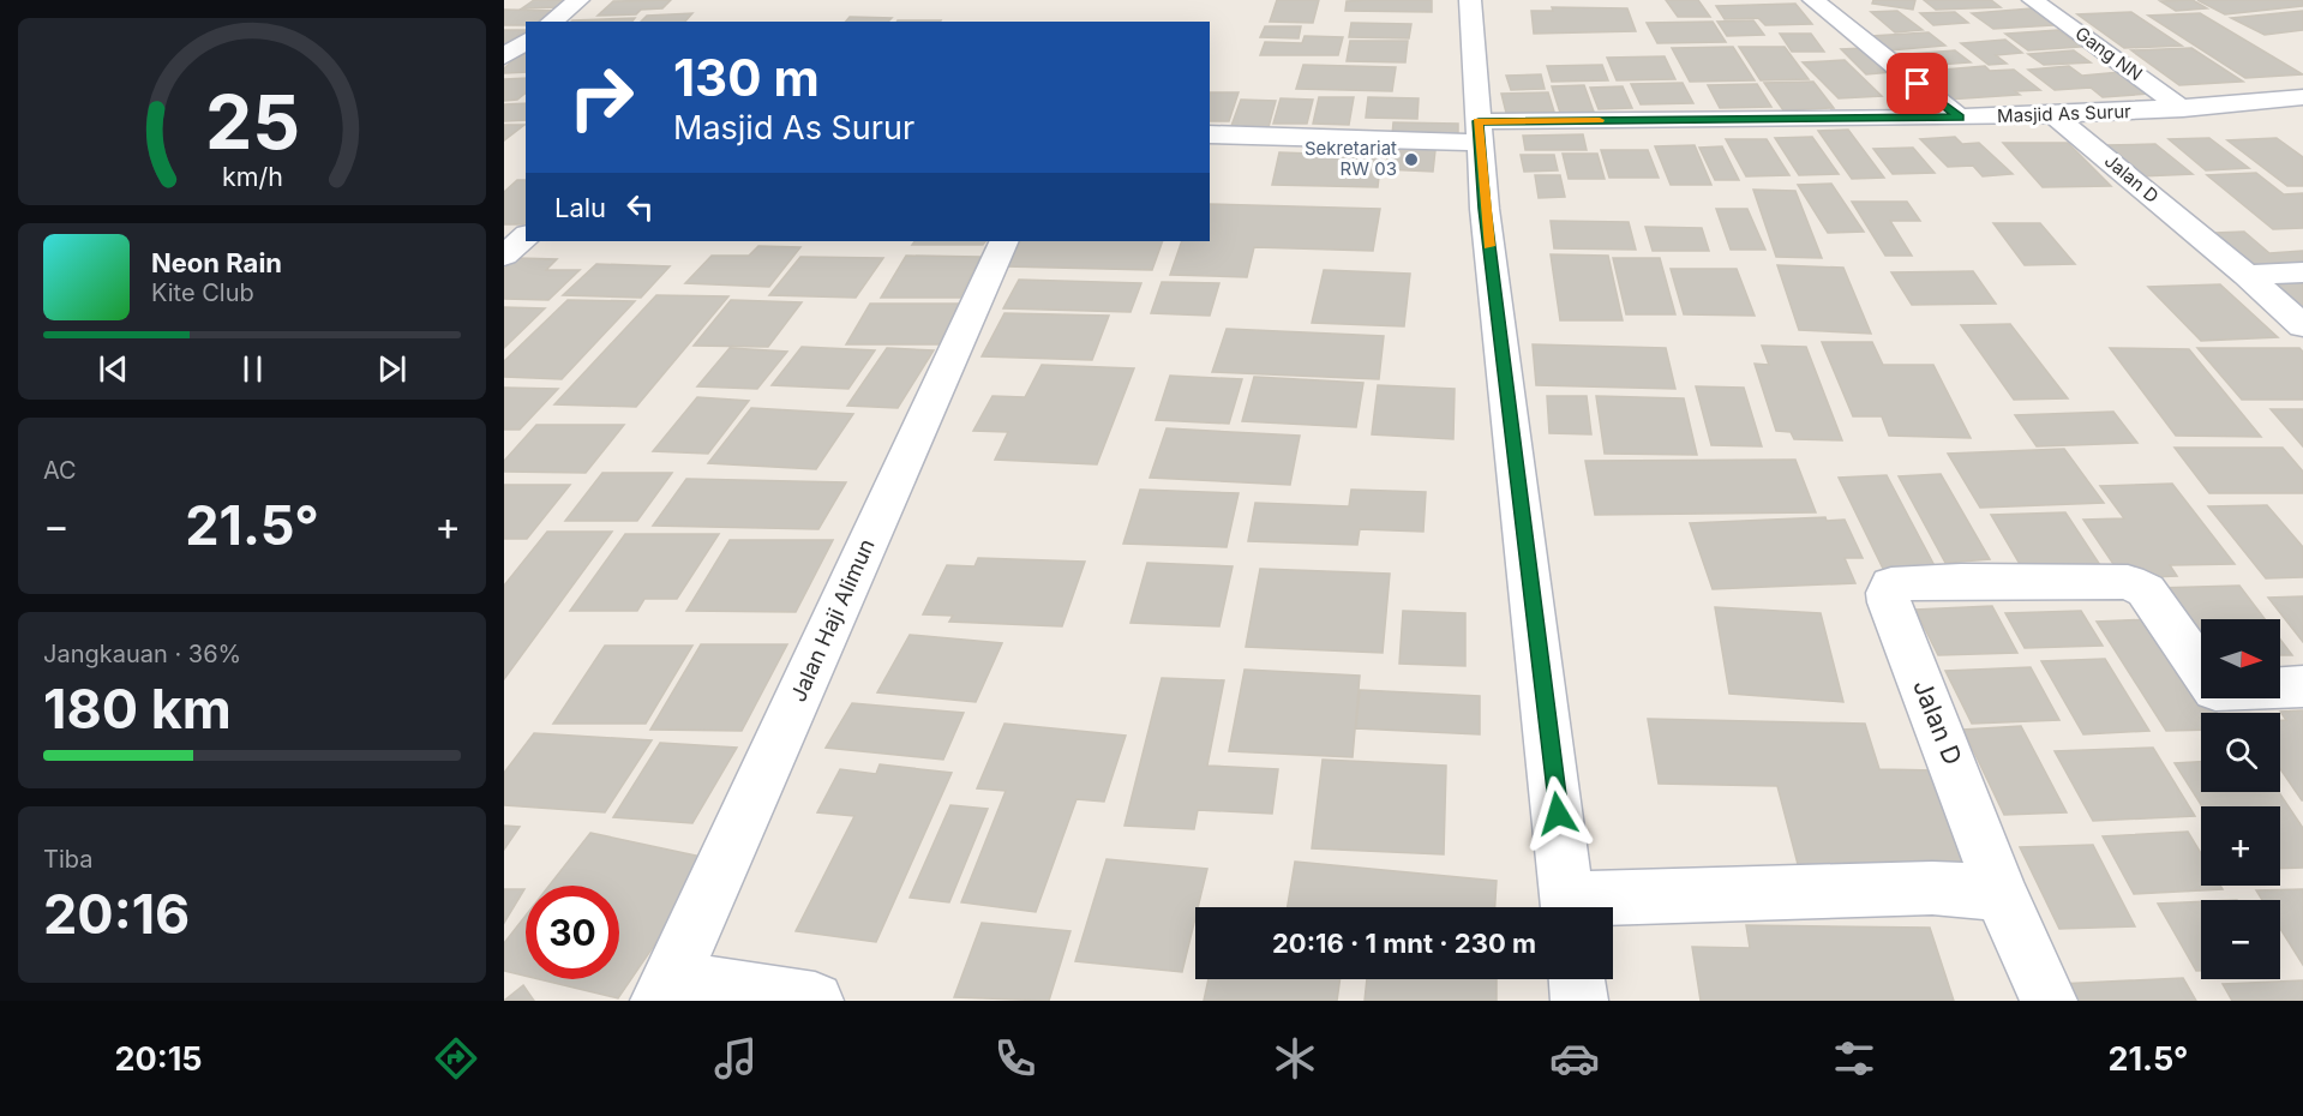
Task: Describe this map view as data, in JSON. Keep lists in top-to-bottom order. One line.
{"streets":{"street":["Gang NN","Masjid As Surur","Jalan D","Jalan Haji Alimun"]},"crossings":[["Gang NN","Masjid As Surur"],["Masjid As Surur","Jalan D"]],"places":["Sekretariat RW 03"],"north":"right","page":{"turn":["130 m","Masjid As Surur"],"then":"Lalu","song":["Neon Rain","Kite Club"],"tile":["AC",["Jangkauan · 36%","180 km"],["Tiba","20:16"]],"heat":["−","21.5°","+"],"map_buttons":["+","−"],"limit":"30","trip":"20:16 · 1 mnt · 230 m","tabs":["20:15","21.5°"],"gauge":["25","km/h"]}}
